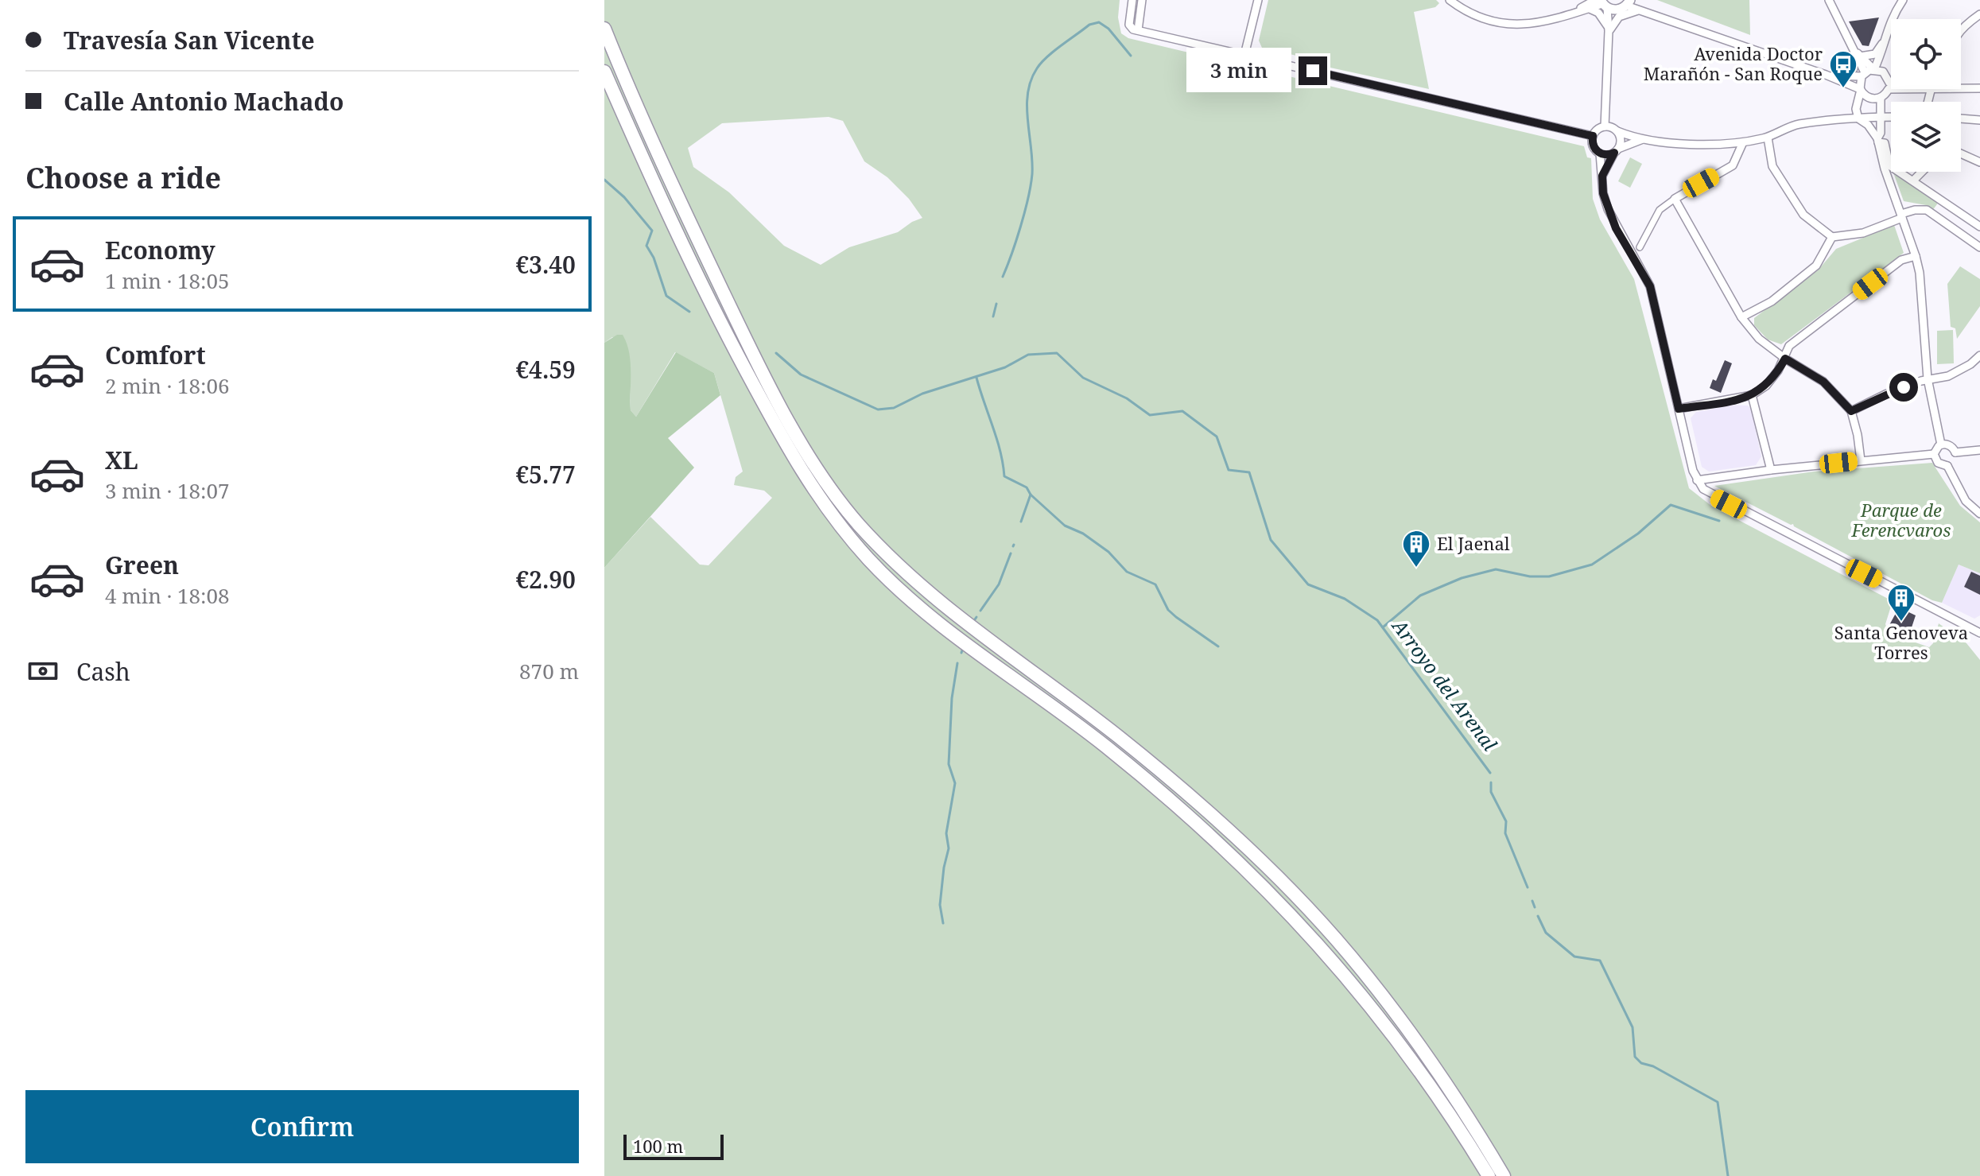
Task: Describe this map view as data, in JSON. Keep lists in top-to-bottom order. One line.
{"water":["Arroyo del Arenal"],"parks":["Parque de Ferencvaros"],"places":{"bus stop":["Avenida Doctor Marañón - San Roque"],"building":["El Jaenal","Santa Genoveva Torres"]},"scale_bar":"100 m","page":{"banner":["Travesía San Vicente","Calle Antonio Machado"],"bubble":"3 min","heading":"Choose a ride","list":[{"name":"Economy","note":"1 min · 18:05","value":"€3.40"},{"name":"Comfort","note":"2 min · 18:06","value":"€4.59"},{"name":"XL","note":"3 min · 18:07","value":"€5.77"},{"name":"Green","note":"4 min · 18:08","value":"€2.90"}],"pay":["Cash","870 m"],"buttons":"Confirm","scale":"100 m"}}
